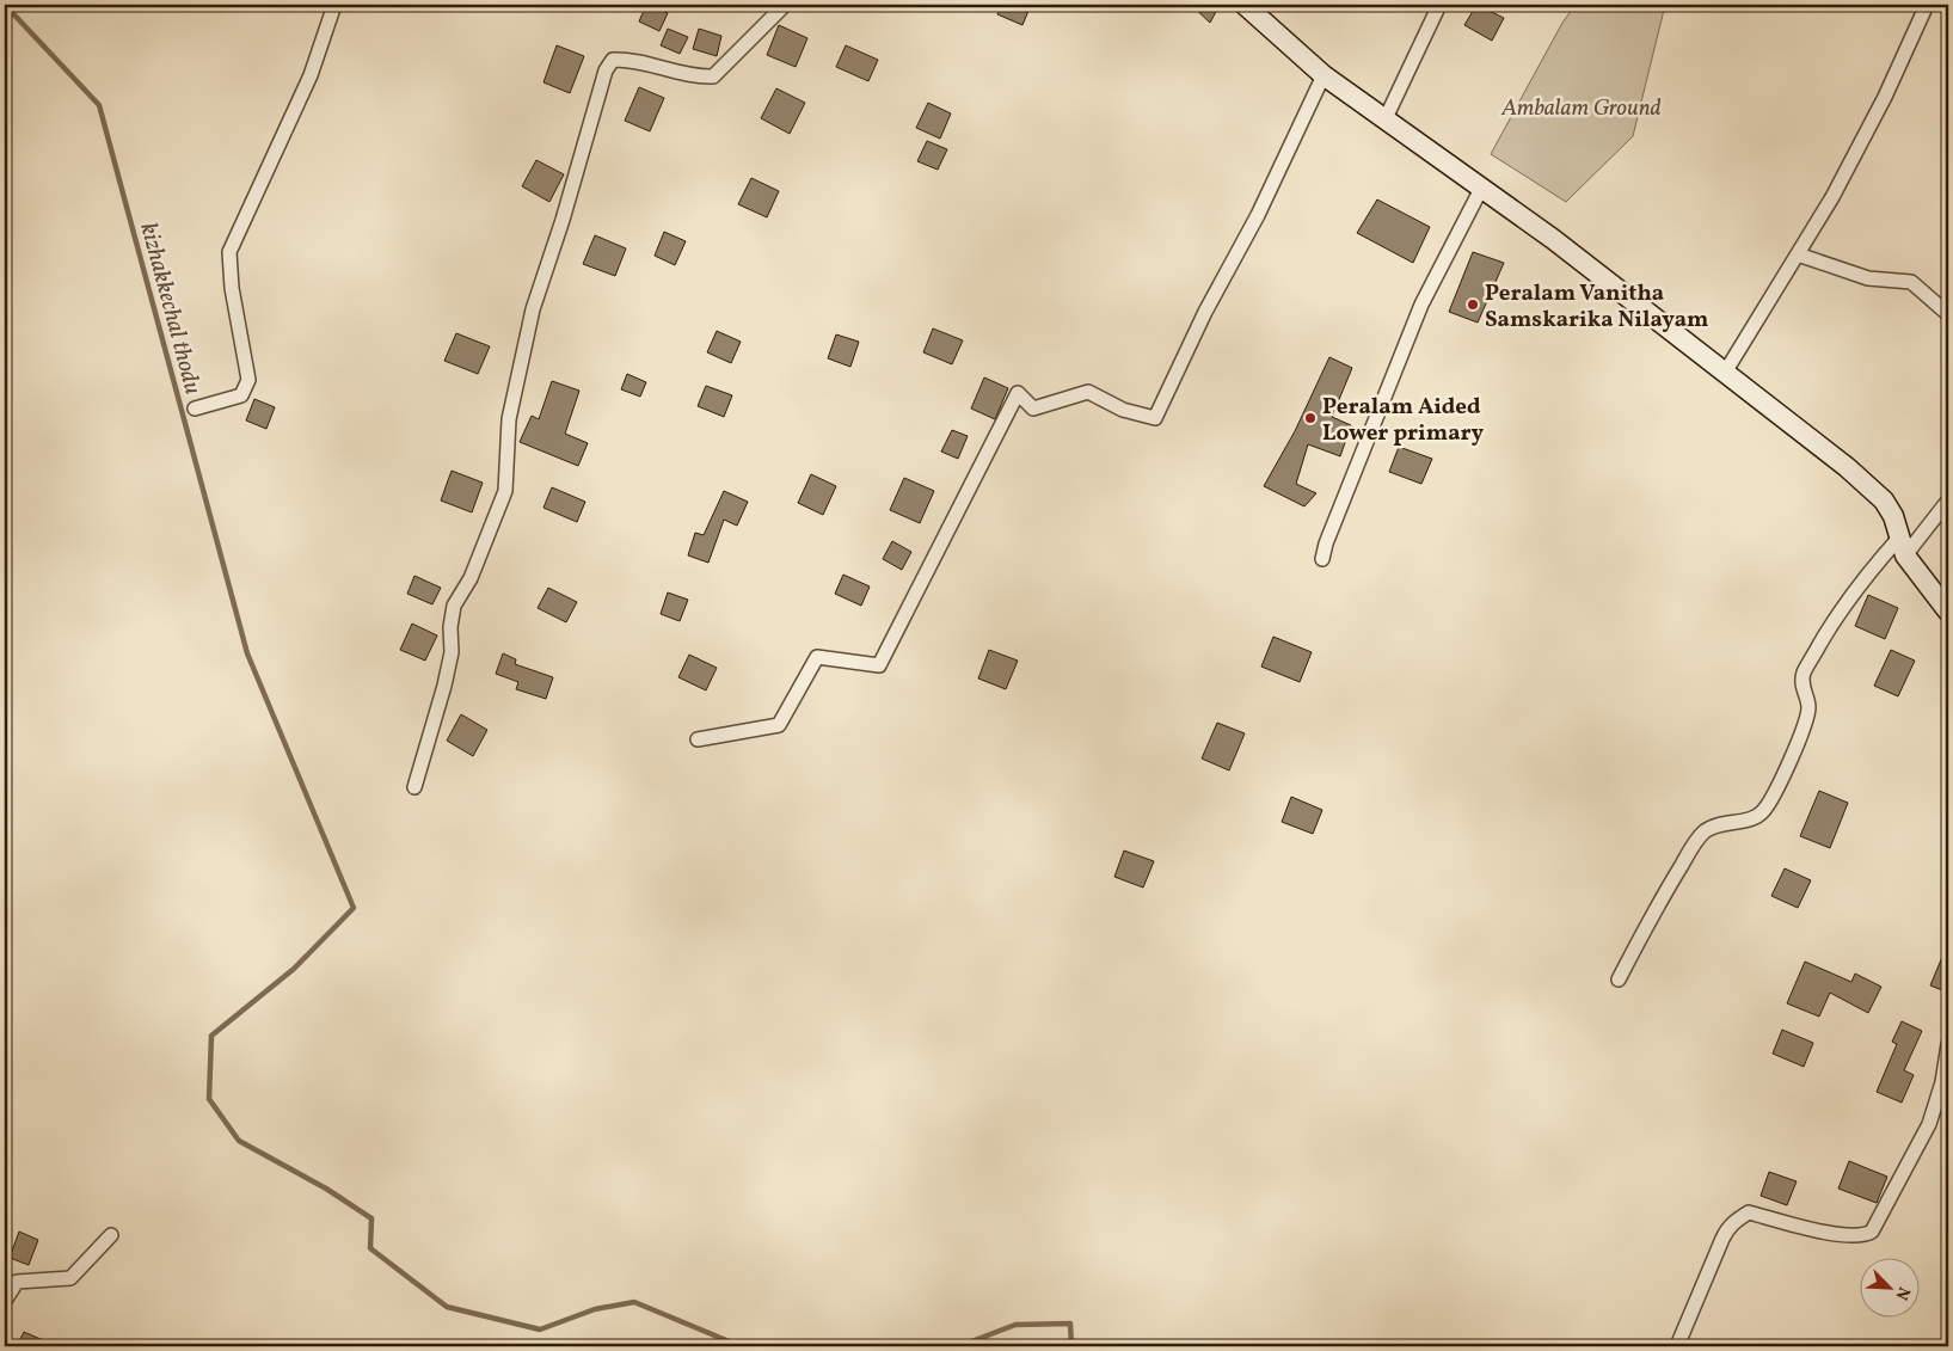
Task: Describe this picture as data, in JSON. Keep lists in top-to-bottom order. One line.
{"water":["kizhakkechal thodu"],"parks":["Ambalam Ground"],"places":["Peralam Vanitha Samskarika Nilayam","Peralam Aided Lower primary"],"north":"bottom right"}
